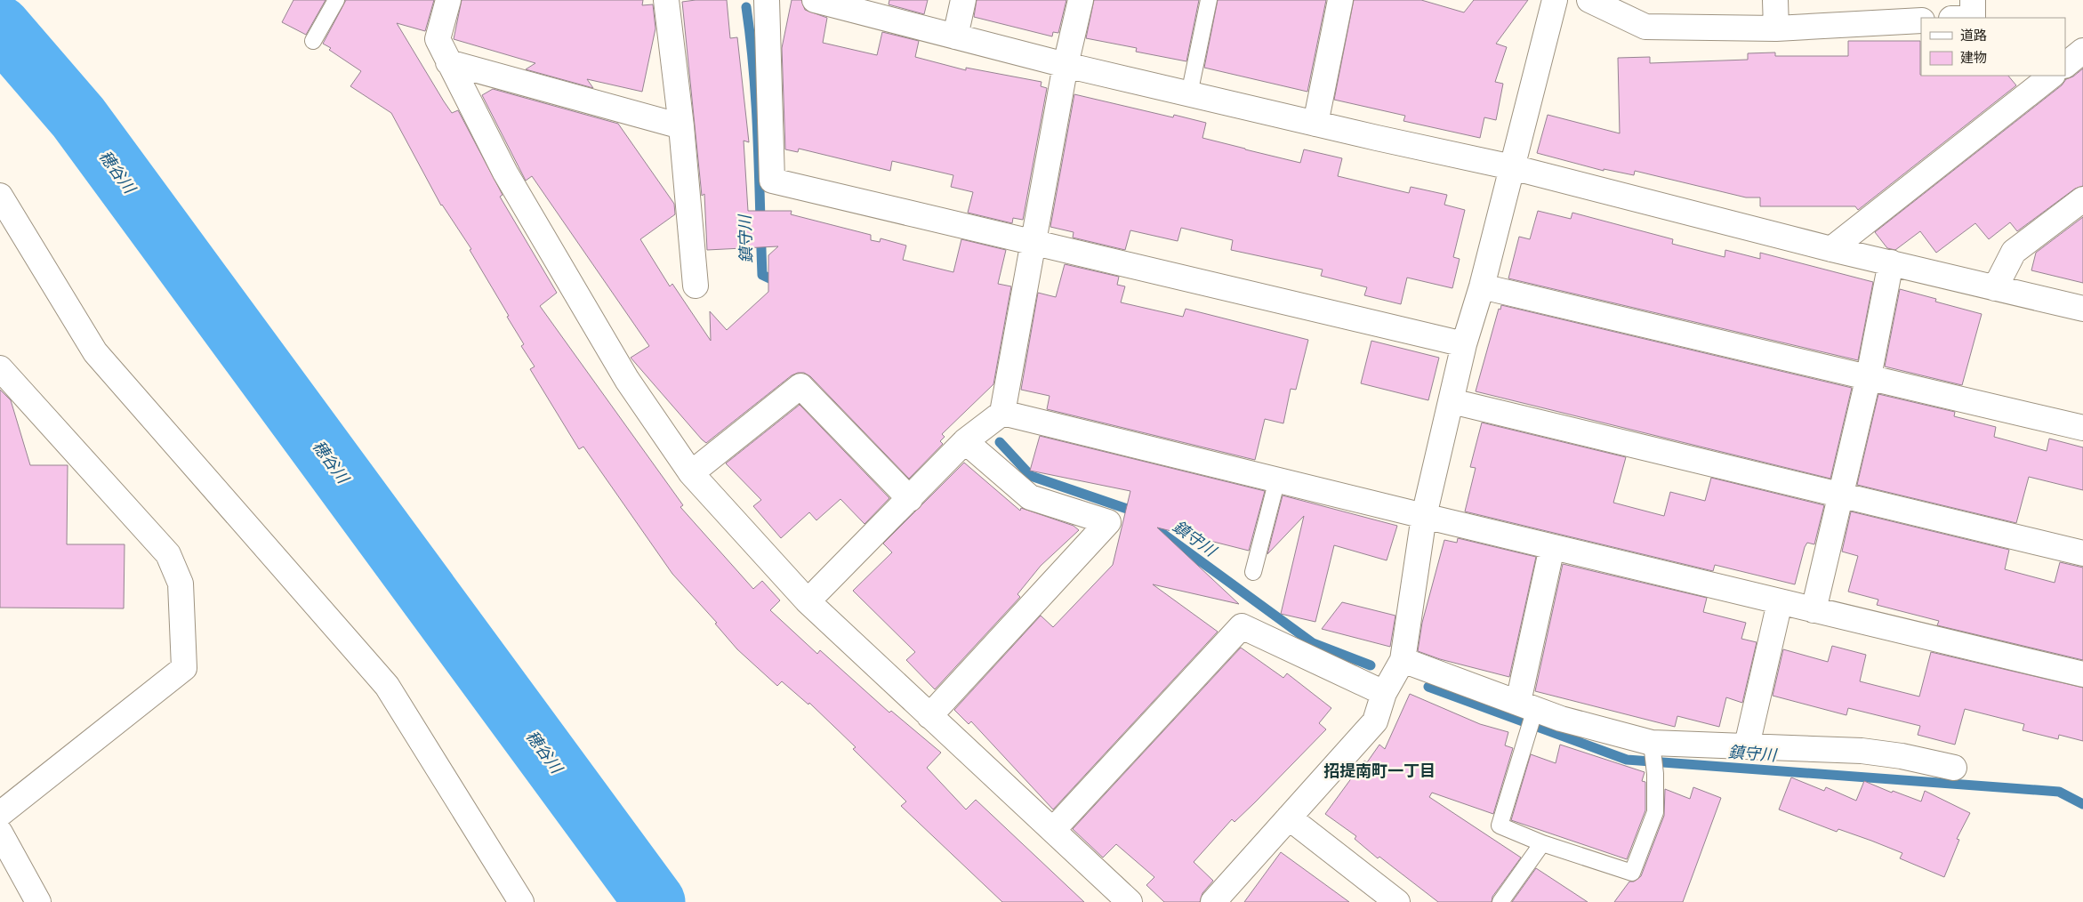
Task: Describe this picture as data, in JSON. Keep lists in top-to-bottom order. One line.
{"districts":["招提南町一丁目"],"water":["穂谷川","鎮守川"],"legend":["道路","建物"]}
